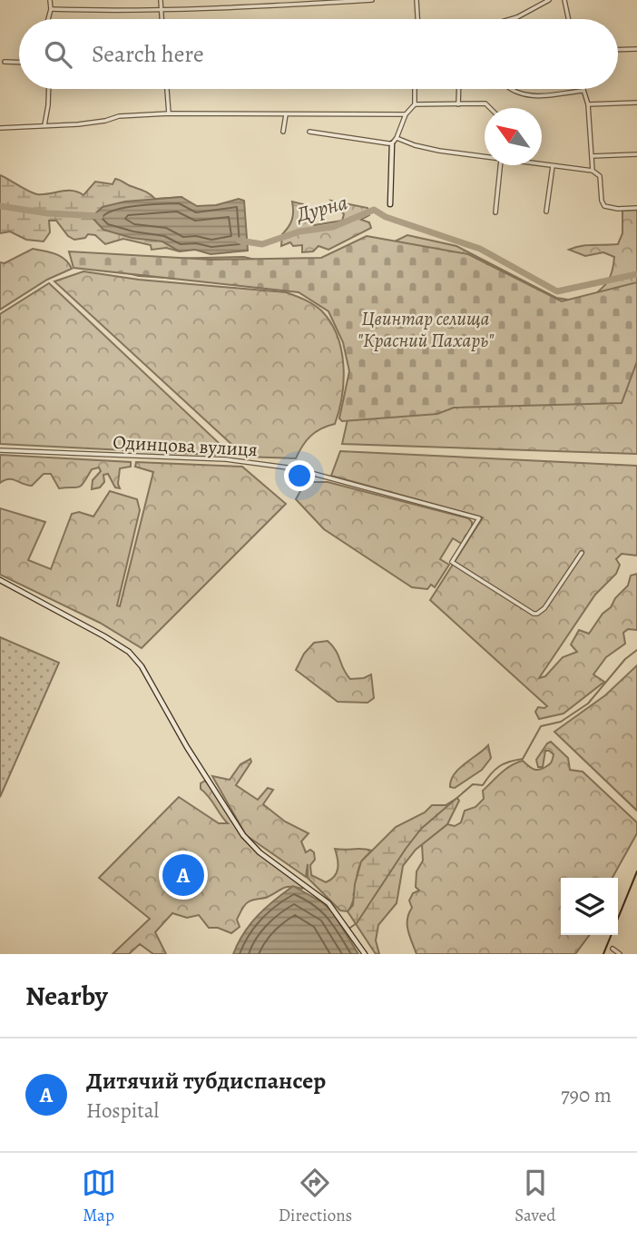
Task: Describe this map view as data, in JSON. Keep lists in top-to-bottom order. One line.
{"streets":{"street":["Одинцова вулиця"]},"water":["Дурна"],"parks":["Цвинтар селища \"Красний Пахарь\""],"north":"top left","page":{"search":"Search here","pins":"A","heading":"Nearby","list":[{"mark":"A","name":"Дитячий тубдиспансер","note":"Hospital","value":"790 m"}],"nav":["Map","Directions","Saved"]}}
